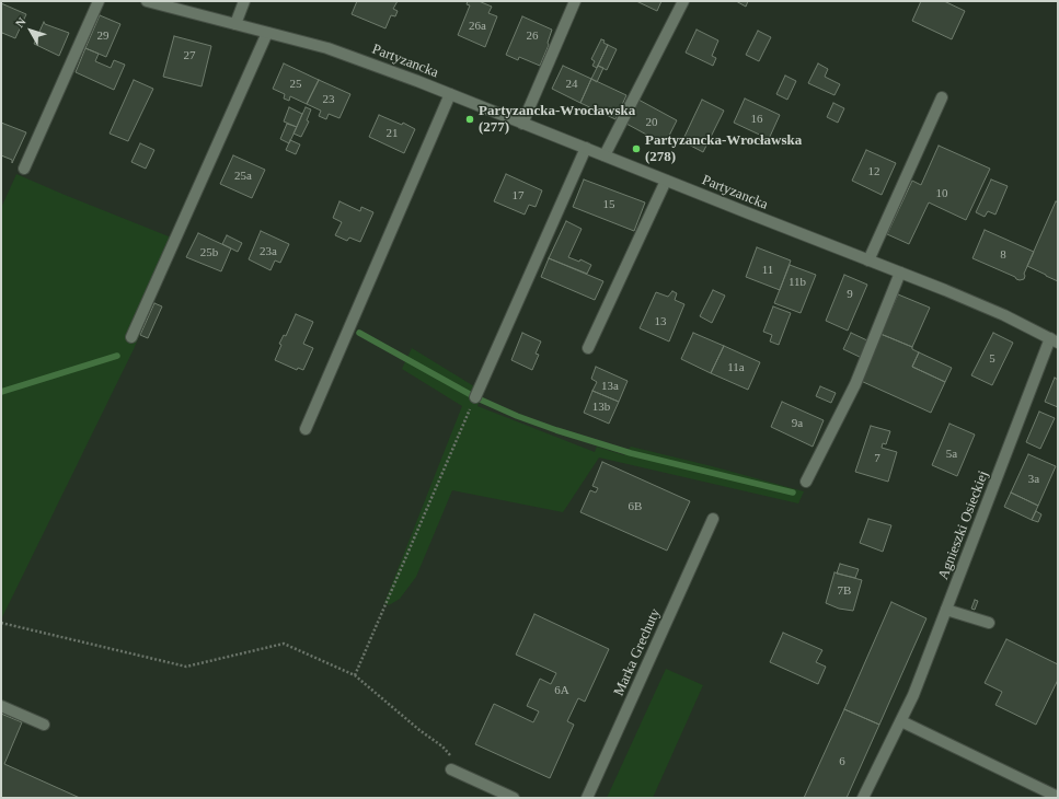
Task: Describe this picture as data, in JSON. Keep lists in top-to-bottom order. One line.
{"streets":{"street":["Partyzancka","Agnieszki Osieckiej","Marka Grechuty"]},"crossings":[["Partyzancka","Agnieszki Osieckiej"]],"places":["Partyzancka-Wrocławska (277)","Partyzancka-Wrocławska (278)"],"house_numbers":["26a","29","26","27","25","24","23","16","20","21","12","25a","10","17","15","23a","25b","8","11","11b","9","13","5","11a","13a","13b","9a","5a","7","3a","6B","7B","6A","6"],"north":"top left"}
